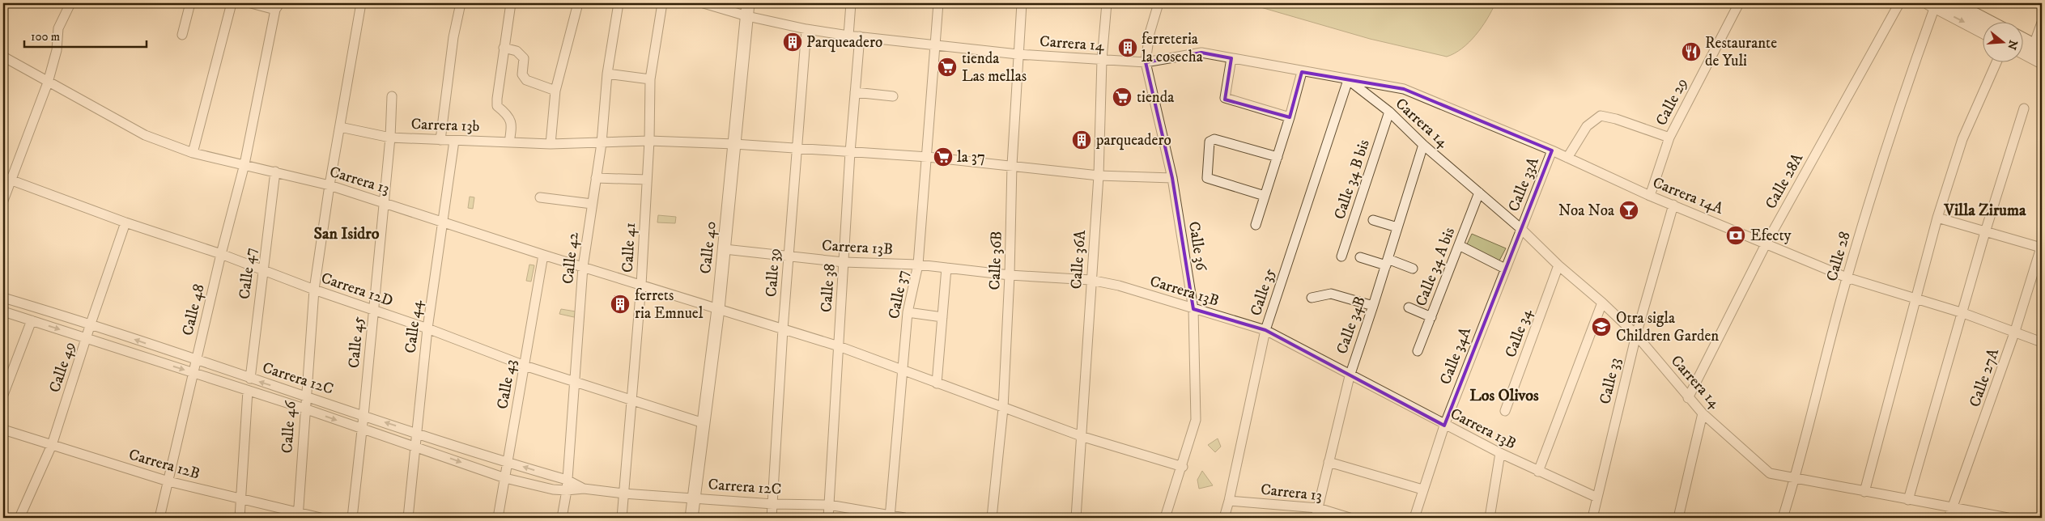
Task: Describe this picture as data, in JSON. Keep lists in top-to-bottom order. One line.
{"streets":{"street":["Carrera 14","Calle 29","Carrera 13b","Calle 34 B bis","Carrera 13","Calle 28A","Calle 33A","Carrera 14A","Calle 36","Calle 41","Calle 40","Carrera 13B","Calle 28","Calle 42","Calle 36A","Calle 36B","Calle 34 A bis","Calle 39","Calle 47","Calle 38","Carrera 12D","Calle 35","Calle 37","Calle 48","Calle 34B","Calle 44","Calle 34","Calle 45","Calle 34A","Calle 49","Calle 27A","Carrera 12C","Calle 33","Calle 43","Calle 46","Carrera 12B"]},"crossings":[["Carrera 14","Calle 34 B bis"],["Carrera 14","Calle 28A"],["Carrera 14","Calle 33A"],["Carrera 14","Carrera 14A"],["Carrera 14","Calle 36"],["Carrera 14","Calle 40"],["Carrera 14","Calle 28"],["Carrera 14","Calle 36A"],["Carrera 14","Calle 36B"],["Carrera 14","Calle 34 A bis"],["Carrera 14","Calle 39"],["Carrera 14","Calle 38"],["Carrera 14","Calle 35"],["Carrera 14","Calle 37"],["Carrera 14","Calle 34B"],["Carrera 14","Calle 34"],["Carrera 14","Calle 34A"],["Carrera 14","Calle 27A"],["Carrera 14","Calle 33"],["Calle 29","Carrera 14A"],["Carrera 13b","Calle 44"],["Carrera 13b","Calle 45"],["Carrera 13b","Calle 46"],["Carrera 13","Calle 36"],["Carrera 13","Calle 41"],["Carrera 13","Calle 40"],["Carrera 13","Calle 42"],["Carrera 13","Calle 36A"],["Carrera 13","Calle 36B"],["Carrera 13","Calle 39"],["Carrera 13","Calle 47"],["Carrera 13","Calle 38"],["Carrera 13","Calle 35"],["Carrera 13","Calle 37"],["Carrera 13","Calle 48"],["Carrera 13","Calle 34B"],["Carrera 13","Calle 44"],["Carrera 13","Calle 45"],["Carrera 13","Calle 43"],["Carrera 13","Calle 46"],["Calle 28A","Carrera 14A"],["Calle 33A","Carrera 14A"],["Calle 33A","Calle 34A"],["Carrera 14A","Calle 28"],["Carrera 14A","Calle 35"],["Carrera 14A","Calle 27A"],["Carrera 14A","Calle 33"],["Calle 36","Carrera 13B"],["Calle 41","Carrera 12D"],["Calle 41","Carrera 12C"],["Calle 40","Carrera 13B"],["Calle 40","Carrera 12D"],["Calle 40","Carrera 12C"],["Carrera 13B","Calle 36A"],["Carrera 13B","Calle 36B"],["Carrera 13B","Calle 39"],["Carrera 13B","Calle 38"],["Carrera 13B","Calle 35"],["Carrera 13B","Calle 37"],["Carrera 13B","Calle 34B"],["Carrera 13B","Calle 34A"],["Carrera 13B","Calle 33"],["Calle 42","Carrera 12D"],["Calle 42","Carrera 12C"],["Calle 39","Carrera 12C"],["Calle 47","Carrera 12D"],["Calle 47","Carrera 12C"],["Calle 38","Carrera 12C"],["Carrera 12D","Calle 48"],["Carrera 12D","Calle 44"],["Carrera 12D","Calle 45"],["Carrera 12D","Calle 49"],["Carrera 12D","Calle 43"],["Carrera 12D","Calle 46"],["Calle 37","Carrera 12C"],["Calle 48","Carrera 12C"],["Calle 48","Carrera 12B"],["Calle 44","Carrera 12C"],["Calle 45","Carrera 12C"],["Calle 49","Carrera 12C"],["Calle 49","Carrera 12B"],["Carrera 12C","Calle 43"],["Carrera 12C","Calle 46"],["Calle 46","Carrera 12B"]],"districts":["Villa Ziruma","San Isidro","Los Olivos"],"places":{"building":["Parqueadero","ferreteria la cosecha","parqueadero","ferrets ria Emnuel"],"restaurant":["Restaurante de Yuli"],"supermarket":["tienda Las mellas","tienda","la 37"],"bar":["Noa Noa"],"bank":["Efecty"],"school or university":["Otra sigla Children Garden"]},"scale_bar":"100 m","north":"right"}
